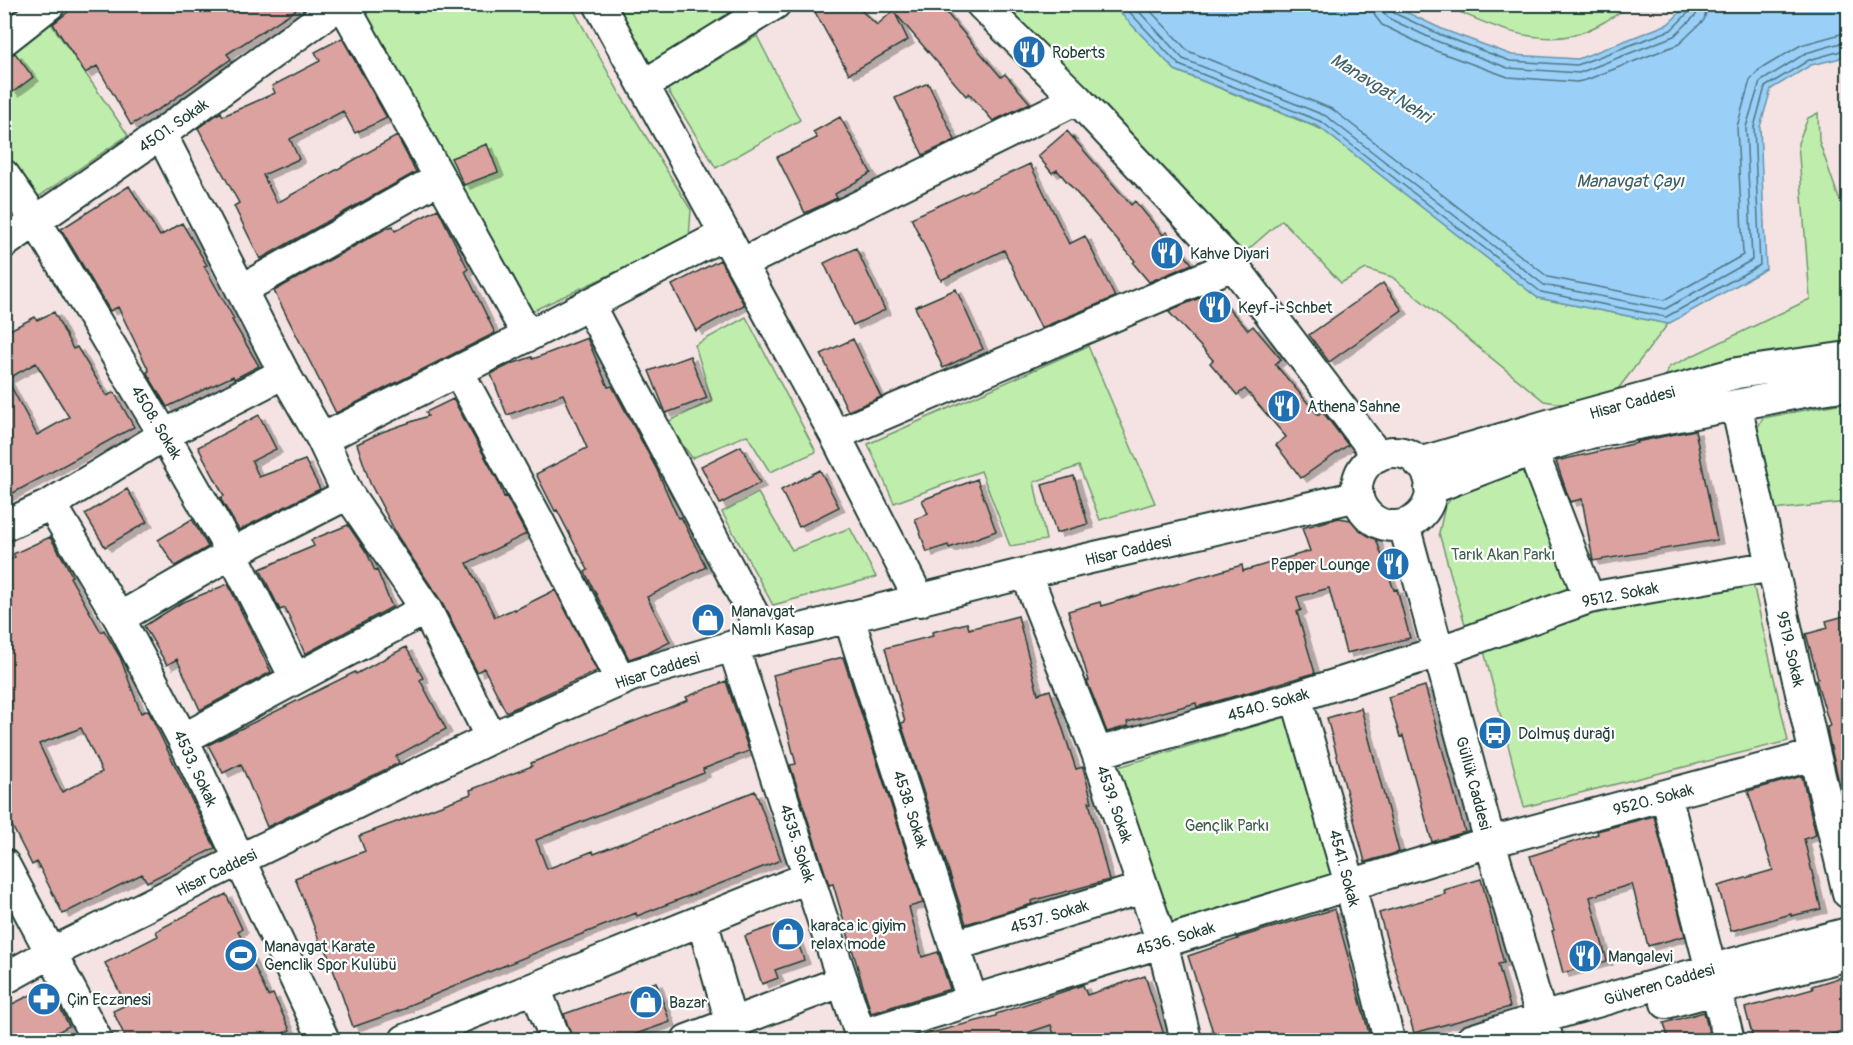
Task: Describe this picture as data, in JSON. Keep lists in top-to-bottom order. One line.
{"streets":{"street":["4501. Sokak","Hisar Caddesi","4508. Sokak","9512. Sokak","9519. Sokak","4540. Sokak","4533, Sokak","Güllük Caddesi","9520. Sokak","4539. Sokak","4538. Sokak","4535. Sokak","4541. Sokak","4537. Sokak","4536. Sokak","Gülveren Caddesi"]},"crossings":[["4501. Sokak","4508. Sokak"],["Hisar Caddesi","4533, Sokak"],["Hisar Caddesi","Güllük Caddesi"],["Hisar Caddesi","4539. Sokak"],["Hisar Caddesi","4538. Sokak"],["Hisar Caddesi","4535. Sokak"],["9512. Sokak","9519. Sokak"],["9512. Sokak","4540. Sokak"],["9512. Sokak","Güllük Caddesi"],["9519. Sokak","9520. Sokak"],["4540. Sokak","Güllük Caddesi"],["4540. Sokak","4539. Sokak"],["4540. Sokak","4541. Sokak"],["Güllük Caddesi","9520. Sokak"],["Güllük Caddesi","4536. Sokak"],["Güllük Caddesi","Gülveren Caddesi"],["9520. Sokak","4536. Sokak"],["4539. Sokak","4537. Sokak"],["4539. Sokak","4536. Sokak"],["4538. Sokak","4537. Sokak"],["4538. Sokak","4536. Sokak"],["4535. Sokak","4536. Sokak"],["4541. Sokak","4536. Sokak"]],"water":["Manavgat Nehri","Manavgat Çayı"],"parks":["Tarık Akan Parkı","Gençlik Parkı"],"places":{"restaurant":["Roberts","Kahve Diyari","Keyf-i-Schbet","Athena Sahne","Pepper Lounge","Mangalevi"],"shop":["Manavgat Namlı Kasap","karaca ic giyim relax mode","Bazar"],"bus stop":["Dolmuş durağı"],"sports":["Manavgat Karate Genclik Spor Kulübü"],"pharmacy":["Çin Eczanesi"]}}
